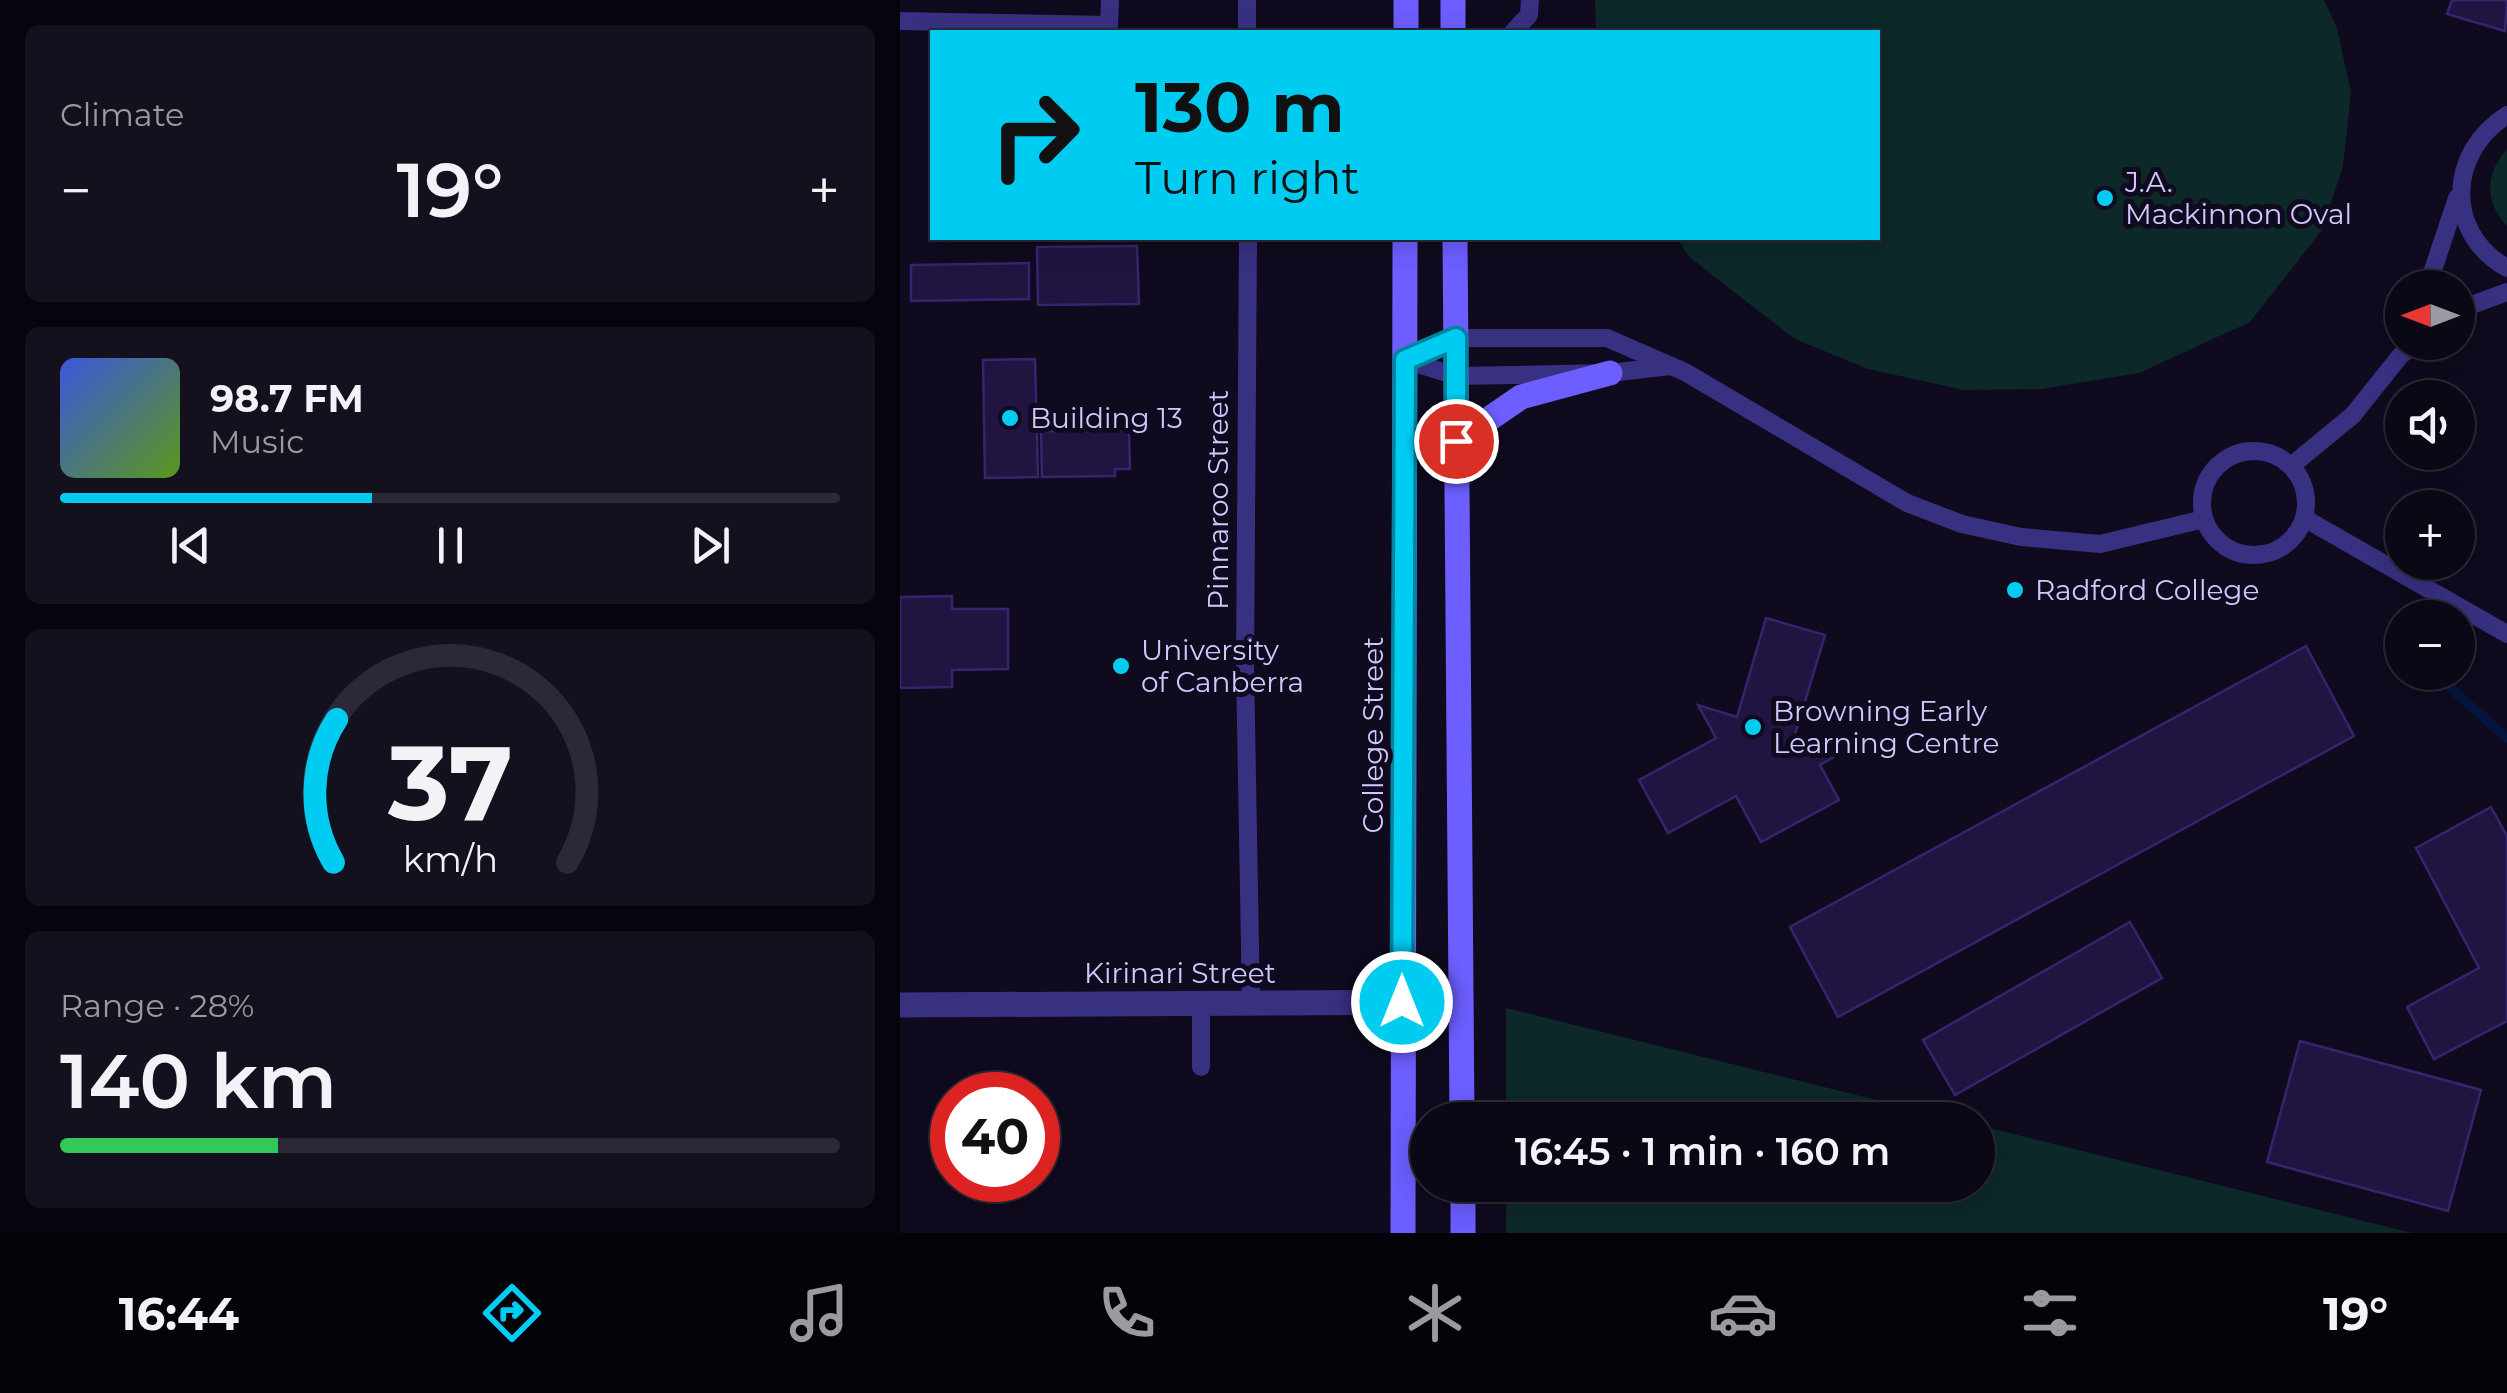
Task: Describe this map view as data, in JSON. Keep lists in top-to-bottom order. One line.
{"streets":{"street":["College Street","Kirinari Street"],"lane":["Pinnaroo Street"]},"crossings":[["Pinnaroo Street","Kirinari Street"],["College Street","Kirinari Street"]],"places":["J.A. Mackinnon Oval","Building 13","Radford College","University of Canberra","Browning Early Learning Centre"],"north":"left","page":{"tile":["Climate",["Range · 28%","140 km"]],"turn":["130 m","Turn right"],"heat":["−","19°","+"],"map_buttons":["+","−"],"song":["98.7 FM","Music"],"limit":"40","trip":"16:45 · 1 min · 160 m","tabs":["16:44","19°"],"gauge":["37","km/h"]}}
